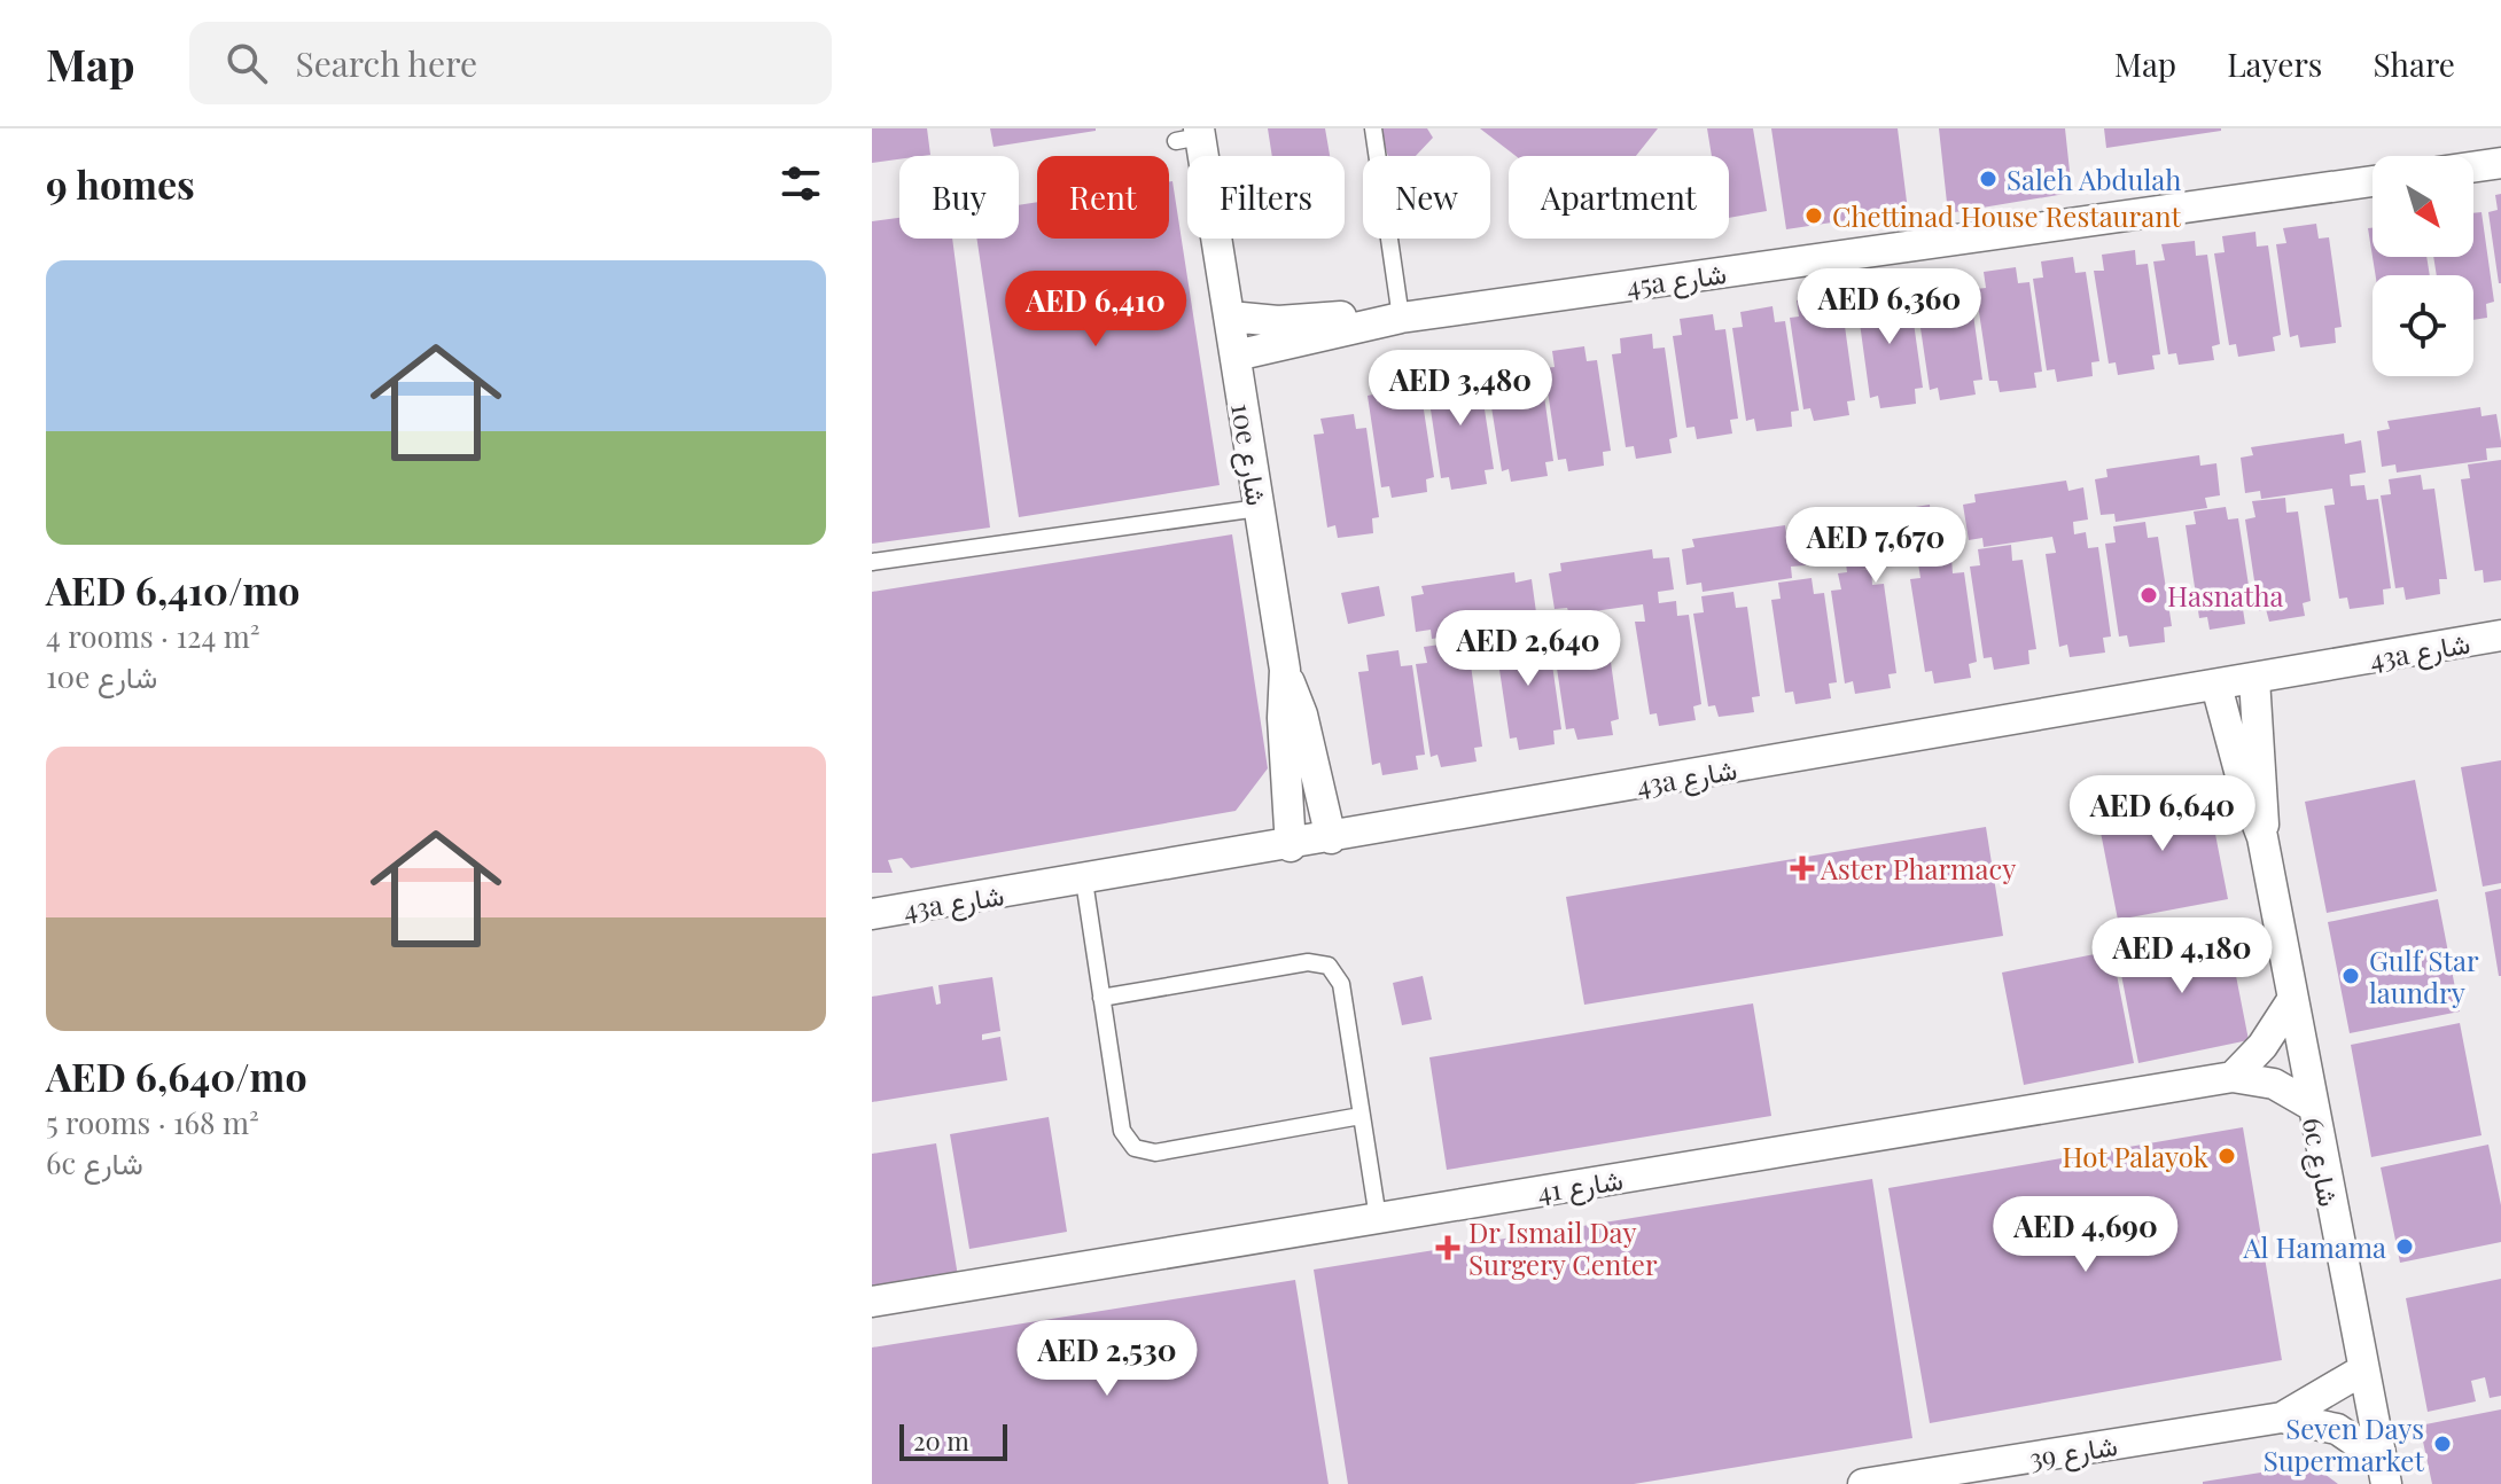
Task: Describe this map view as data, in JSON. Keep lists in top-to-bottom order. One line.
{"streets":{"street":["45a شارع","10e شارع","43a شارع","6c شارع","شارع 41","شارع 39"]},"crossings":[["45a شارع","10e شارع"],["10e شارع","43a شارع"],["43a شارع","6c شارع"],["6c شارع","شارع 41"],["6c شارع","شارع 39"]],"places":{"other":["Saleh Abdulah","Chettinad House Restaurant","Hasnatha","Gulf Star laundry","Hot Palayok","Al Hamama","Seven Days Supermarket"],"health":["Aster Pharmacy","Dr Ismail Day Surgery Center"]},"scale_bar":"20 m","north":"bottom right","page":{"header":"Map","search":"Search here","nav":["Map","Layers","Share"],"heading":"9 homes","chip":["Buy","Rent","Filters","New","Apartment"],"list":[{"name":"AED 6,410/mo","note":"4 rooms · 124 m² · 10e شارع"},{"name":"AED 6,640/mo","note":"5 rooms · 168 m² · 6c شارع"}],"price":["AED 6,360","AED 6,410","AED 3,480","AED 7,670","AED 2,640","AED 6,640","AED 4,180","AED 4,690","AED 2,530"],"scale":"20 m"}}
